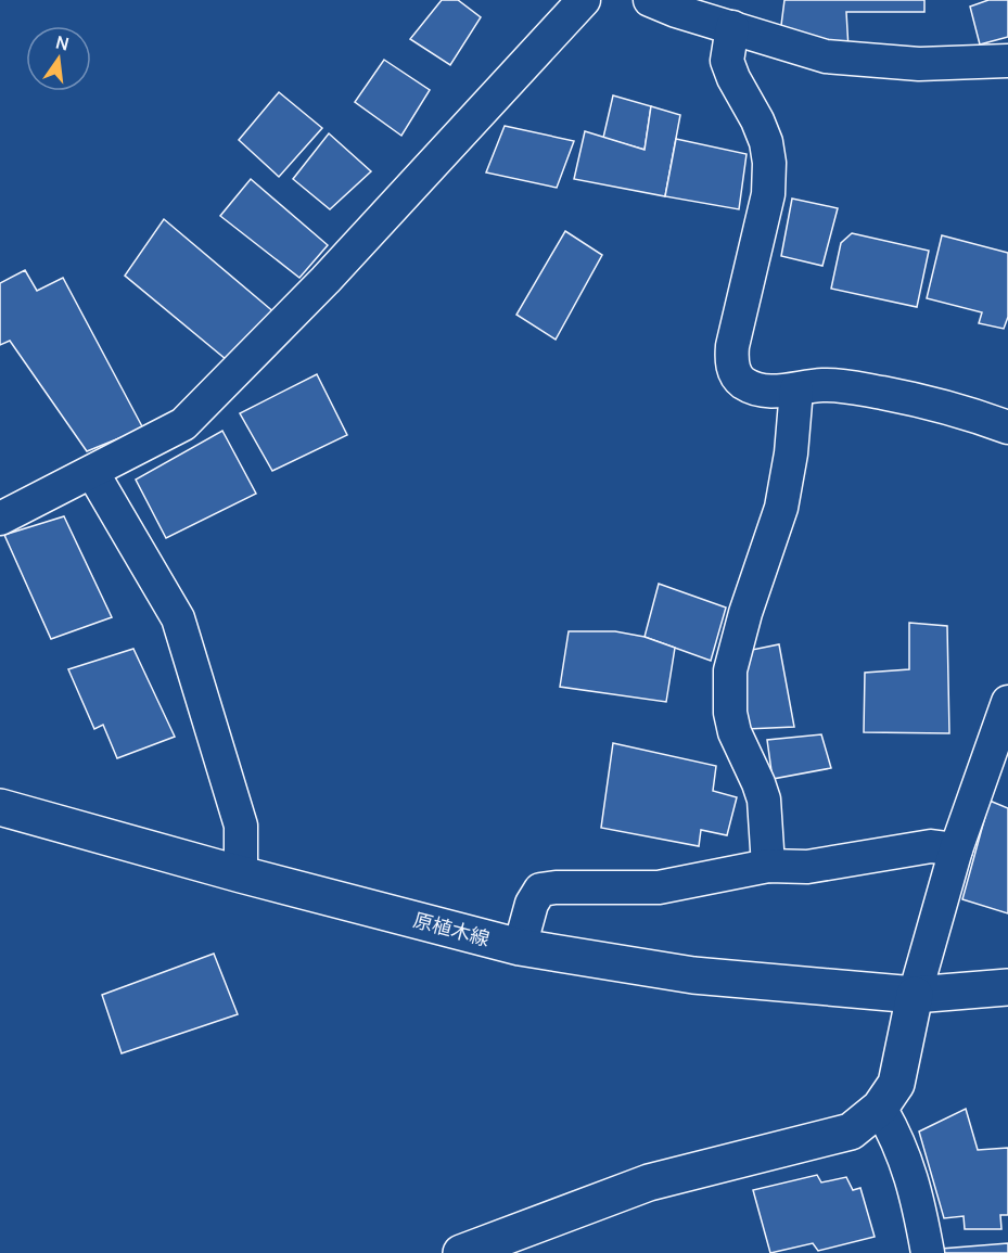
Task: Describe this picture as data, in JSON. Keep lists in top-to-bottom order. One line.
{"streets":{"main road":["原植木線"]},"north":"top"}
